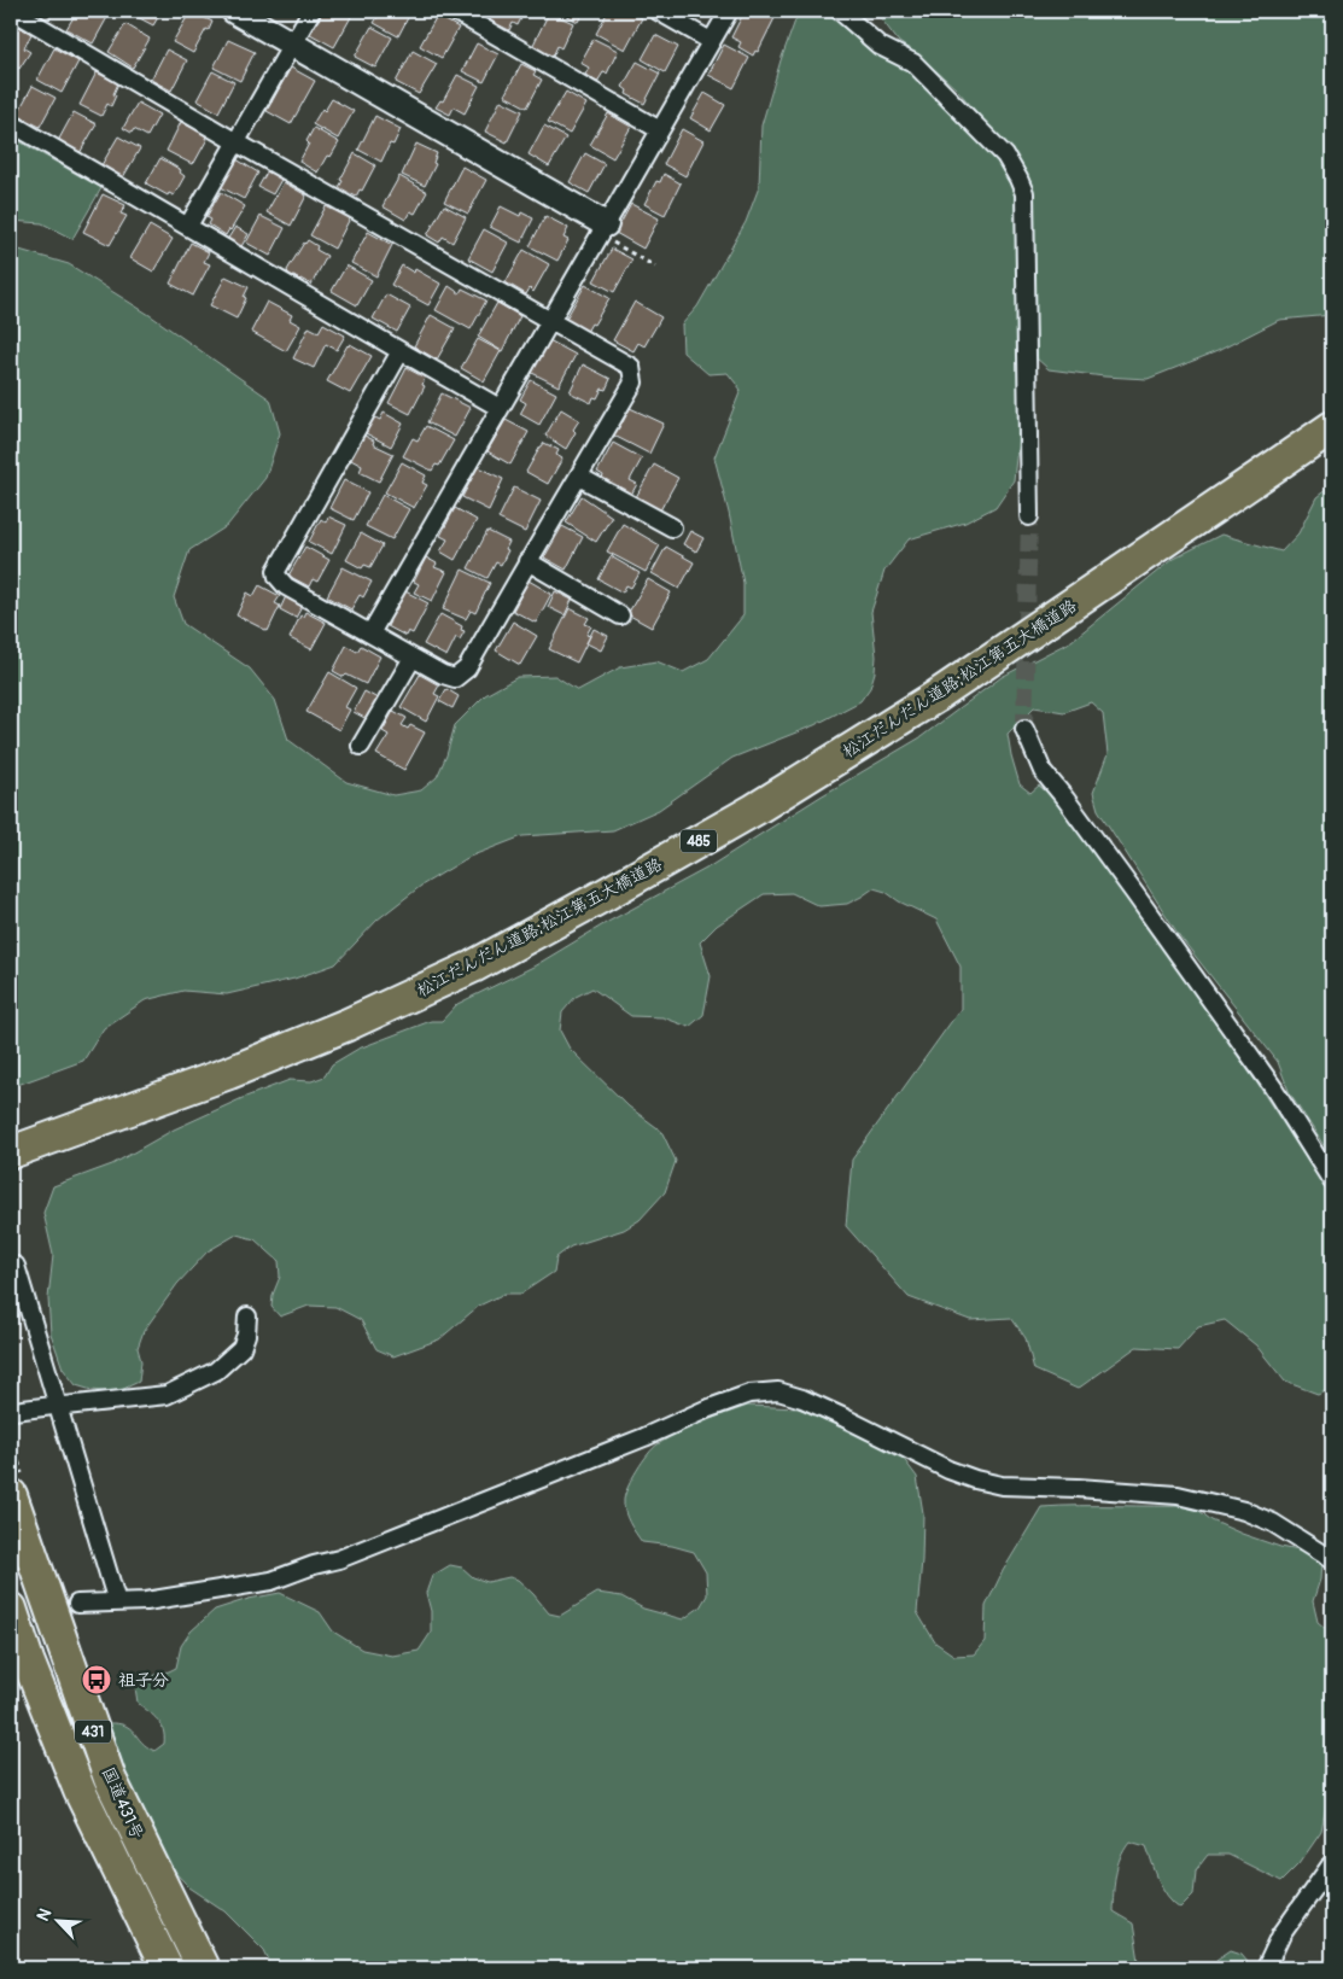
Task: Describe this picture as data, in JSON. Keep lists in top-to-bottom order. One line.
{"streets":{"highway":["松江だんだん道路;松江第五大橋道路","485","431","国道431号"]},"places":{"bus stop":["祖子分"]},"north":"top left"}
